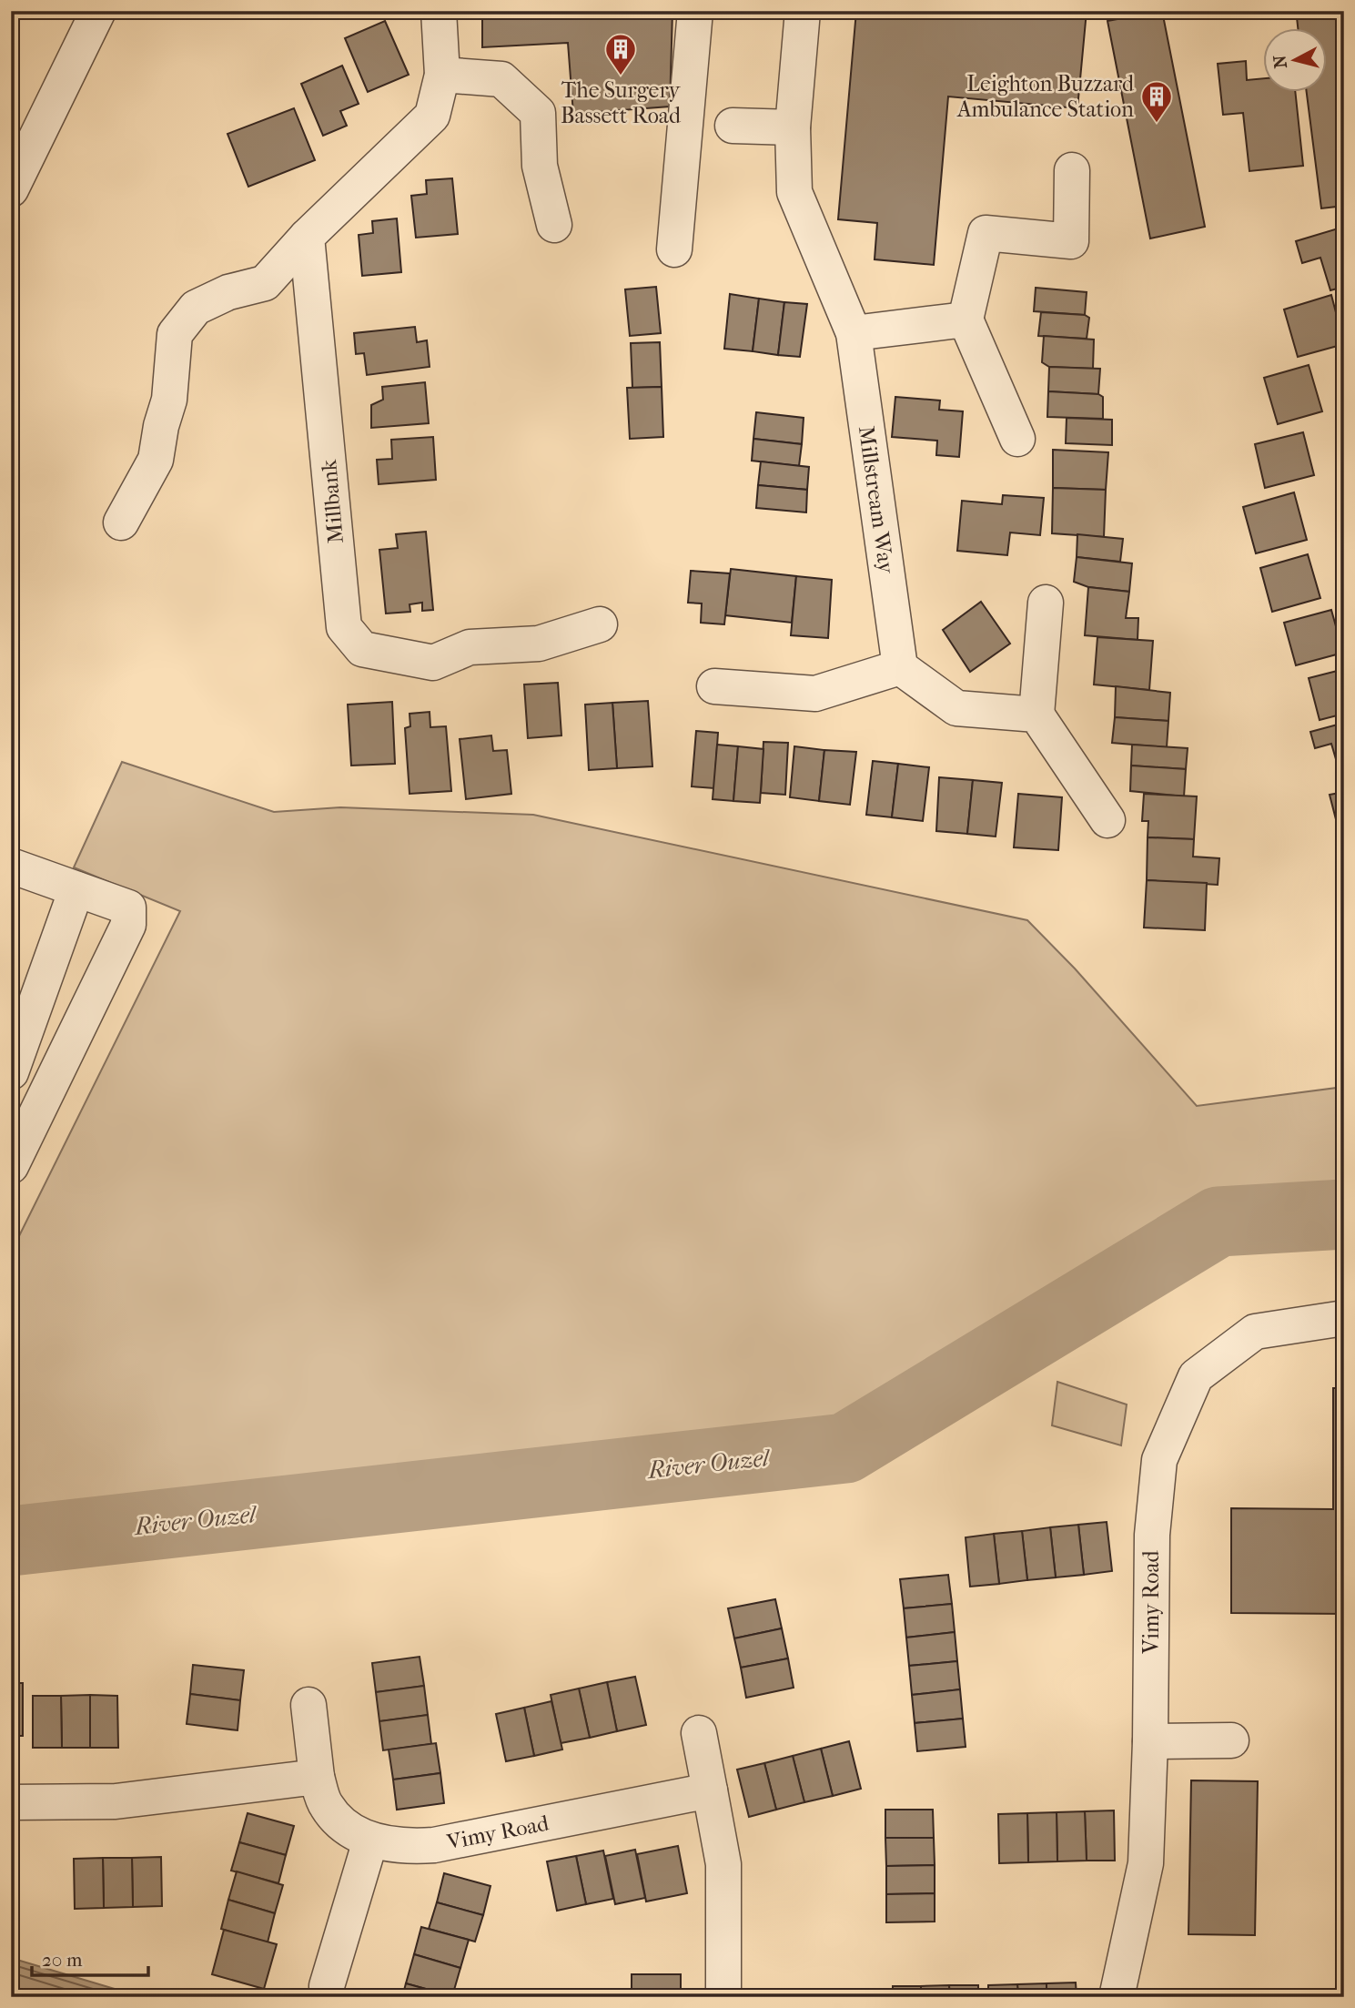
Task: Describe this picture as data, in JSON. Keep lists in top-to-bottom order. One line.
{"streets":{"street":["Millstream Way","Millbank","Vimy Road"]},"water":["River Ouzel"],"places":{"building":["The Surgery Bassett Road","Leighton Buzzard Ambulance Station"]},"scale_bar":"20 m","north":"left"}
